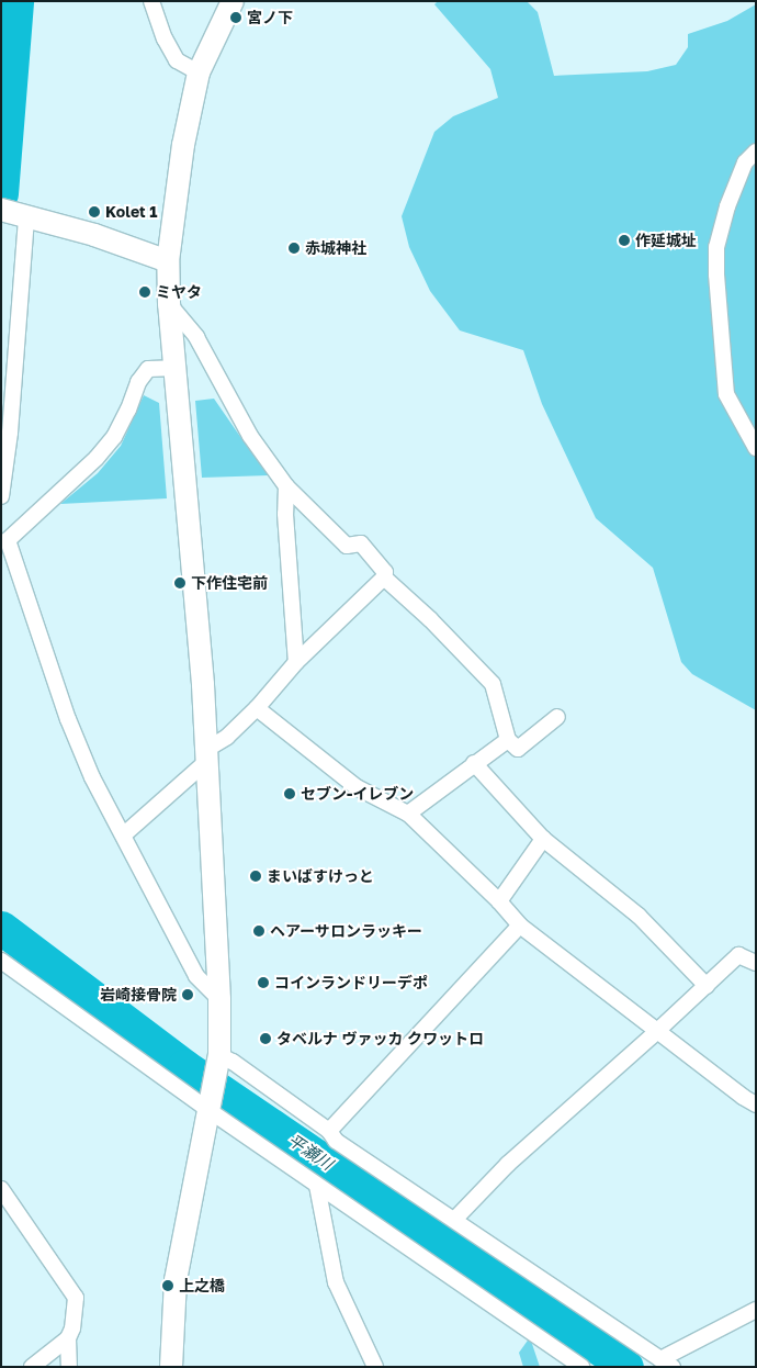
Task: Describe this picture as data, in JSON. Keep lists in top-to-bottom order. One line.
{"water":["平瀬川"],"places":["宮ノ下","Kolet 1","作延城址","赤城神社","ミヤタ","下作住宅前","セブン-イレブン","まいばすけっと","ヘアーサロンラッキー","コインランドリーデポ","岩崎接骨院","タベルナ ヴァッカ クワットロ","上之橋"]}
